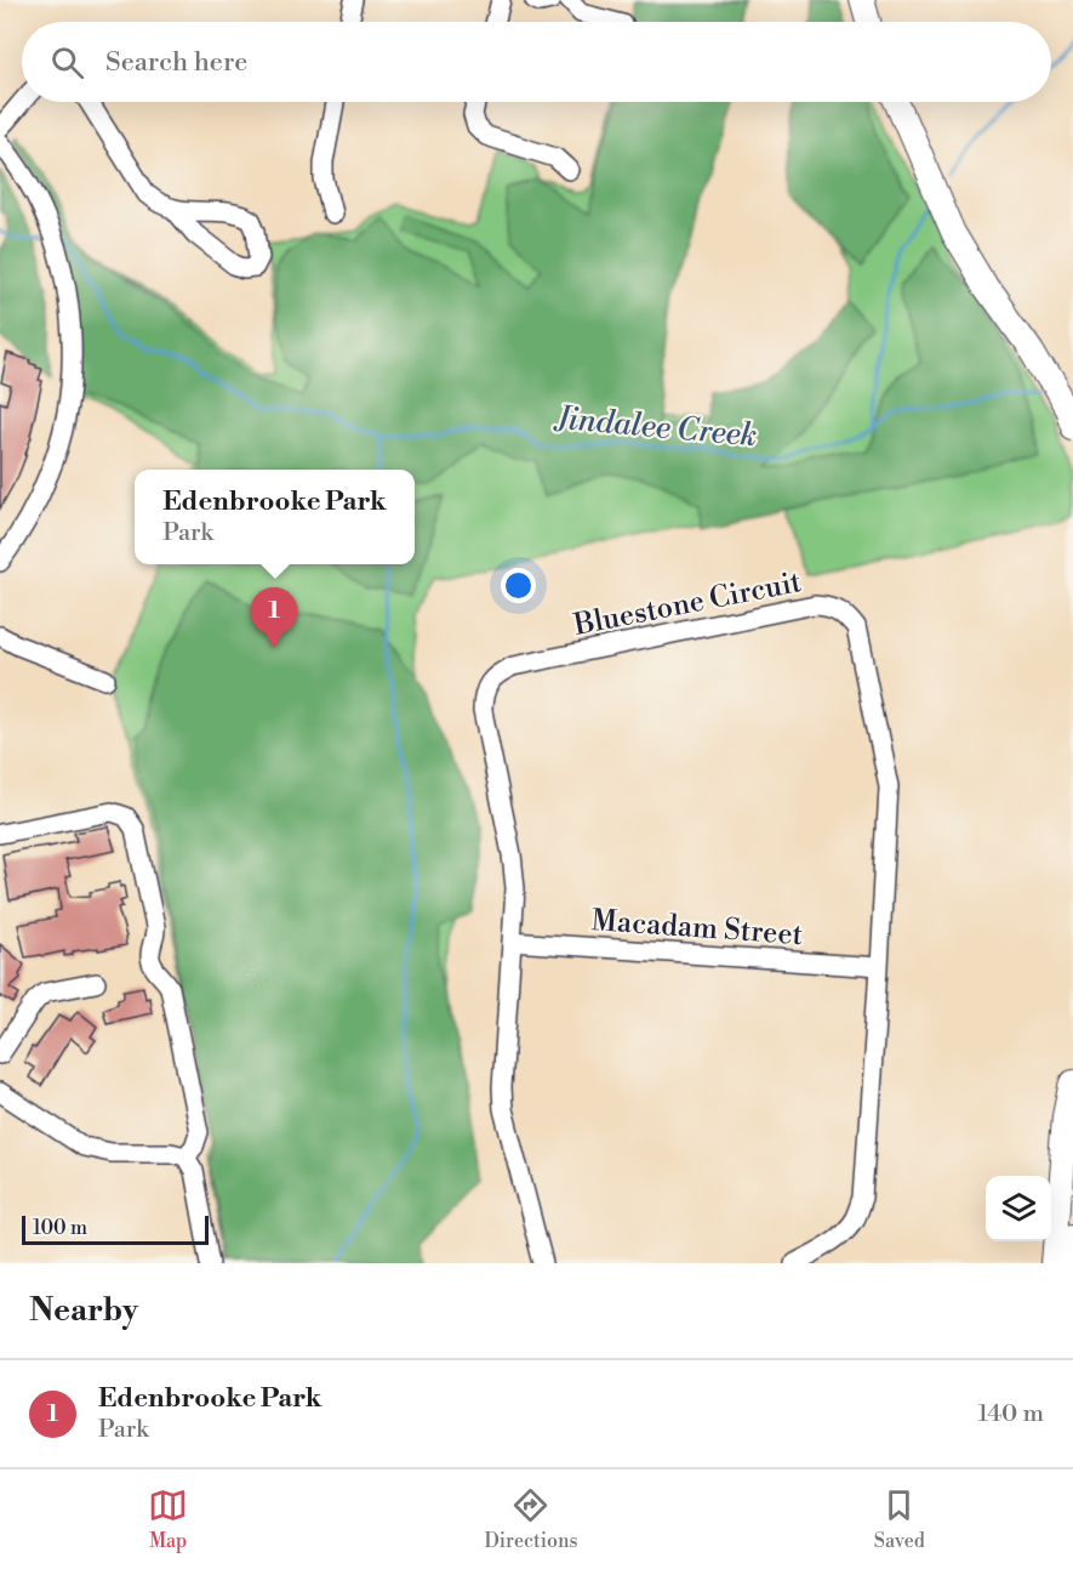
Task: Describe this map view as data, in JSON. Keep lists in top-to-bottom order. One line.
{"streets":{"street":["Bluestone Circuit","Macadam Street"]},"crossings":[["Bluestone Circuit","Macadam Street"]],"water":["Jindalee Creek"],"scale_bar":"100 m","page":{"search":"Search here","popup":["Edenbrooke Park","Park"],"pins":"1","scale":"100 m","heading":"Nearby","list":[{"mark":"1","name":"Edenbrooke Park","note":"Park","value":"140 m"}],"nav":["Map","Directions","Saved"]}}
